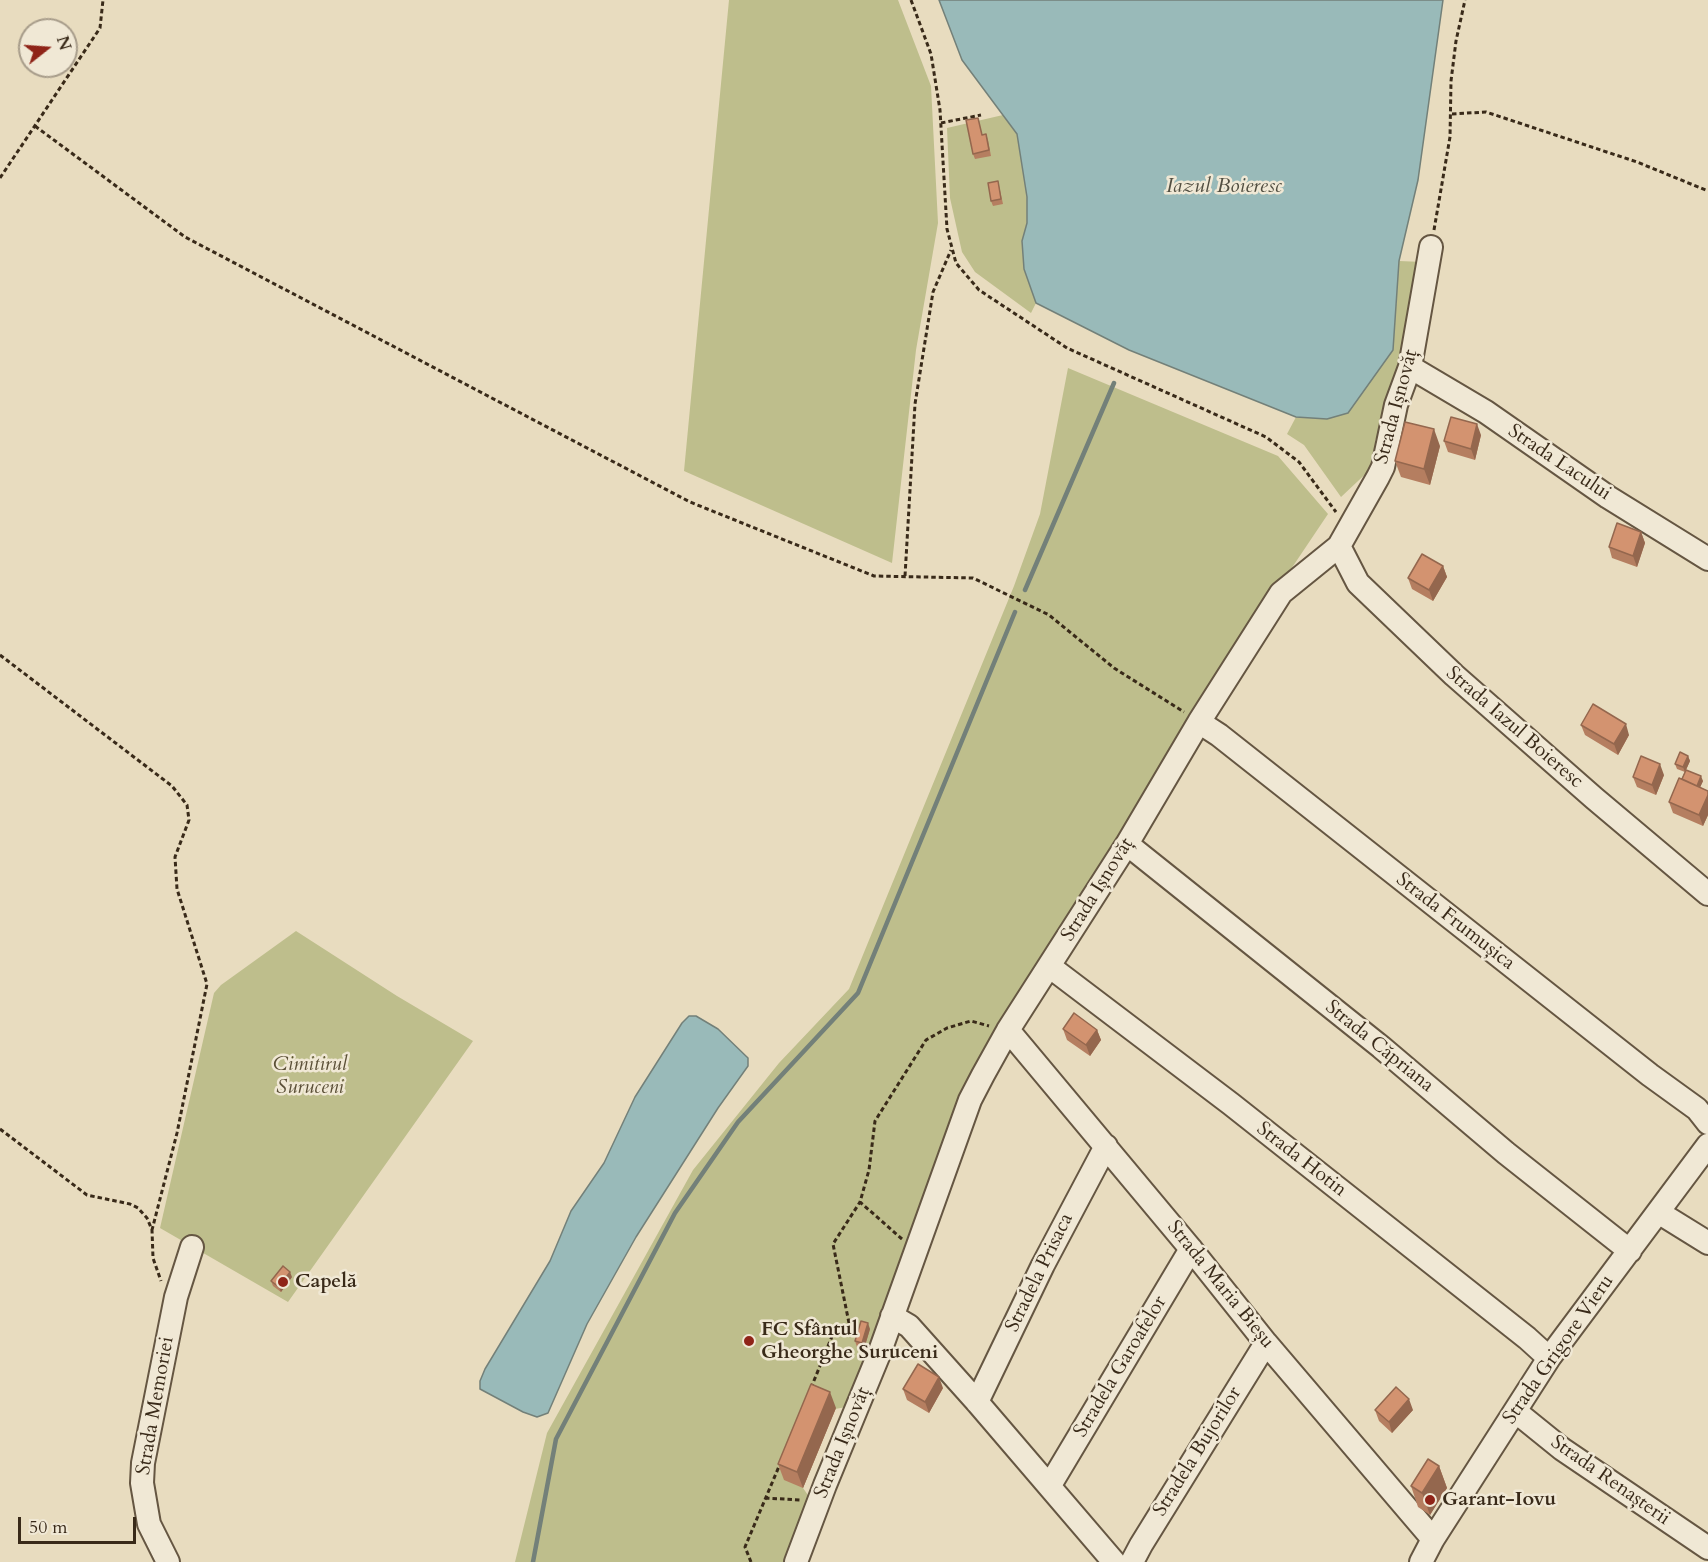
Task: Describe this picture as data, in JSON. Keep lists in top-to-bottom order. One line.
{"streets":{"street":["Strada Ișnovăț","Strada Lacului","Strada Iazul Boieresc","Strada Frumușica","Strada Căpriana","Strada Hotin","Stradela Prisaca","Strada Maria Bieșu","Strada Grigore Vieru","Stradela Garoafelor","Strada Memoriei","Stradela Bujorilor","Strada Renașterii"]},"crossings":[["Strada Ișnovăț","Strada Lacului"],["Strada Ișnovăț","Strada Iazul Boieresc"],["Strada Ișnovăț","Strada Frumușica"],["Strada Ișnovăț","Strada Căpriana"],["Strada Ișnovăț","Strada Hotin"],["Strada Ișnovăț","Strada Maria Bieșu"],["Strada Căpriana","Strada Grigore Vieru"],["Strada Hotin","Strada Grigore Vieru"],["Stradela Prisaca","Strada Maria Bieșu"],["Strada Maria Bieșu","Strada Grigore Vieru"],["Strada Maria Bieșu","Stradela Garoafelor"],["Strada Maria Bieșu","Stradela Bujorilor"],["Strada Grigore Vieru","Strada Renașterii"]],"water":["Iazul Boieresc"],"parks":["Cimitirul Suruceni"],"places":["Capelă","FC Sfântul Gheorghe Suruceni","Garant-Iovu"],"scale_bar":"50 m","north":"right"}
